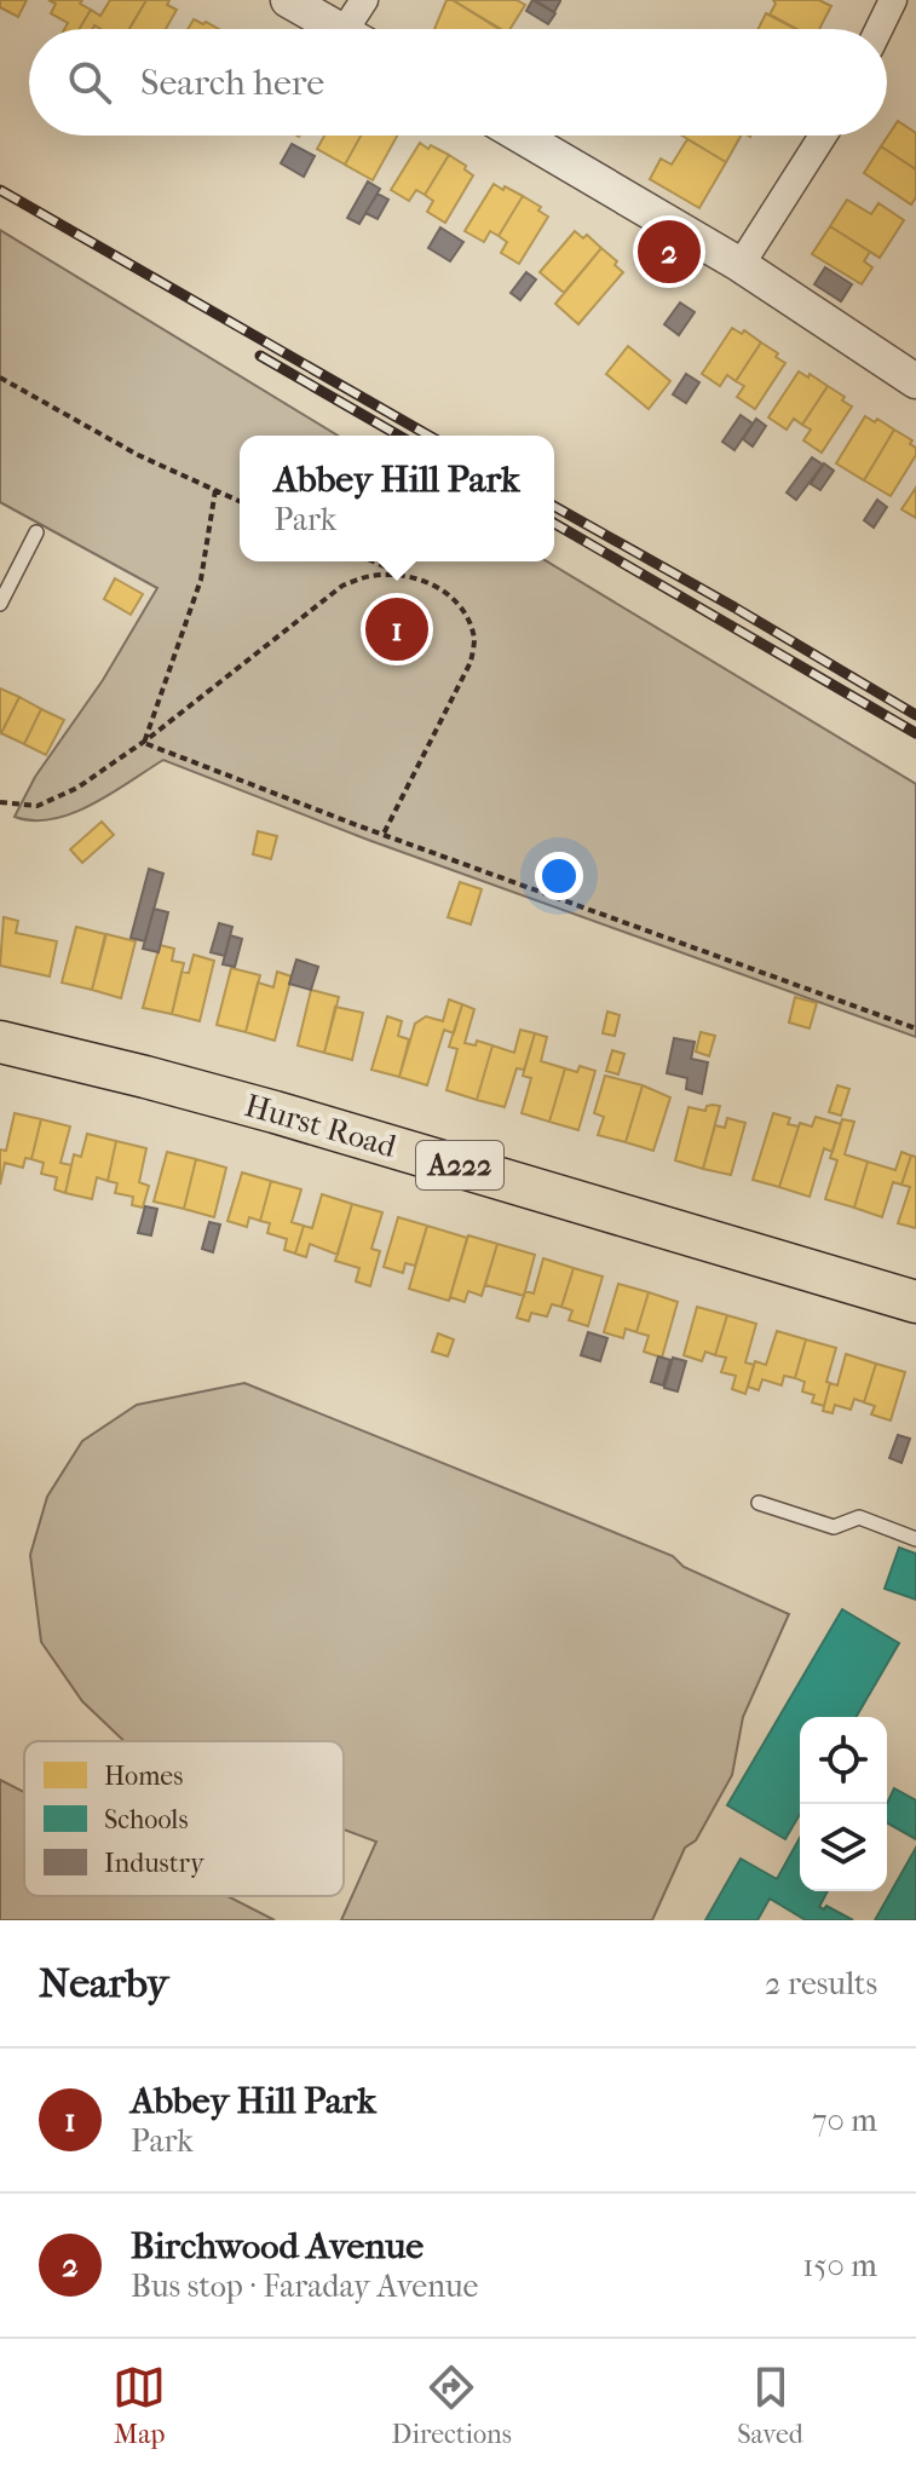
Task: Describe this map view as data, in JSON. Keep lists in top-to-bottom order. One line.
{"streets":{"main road":["Hurst Road","A222"]},"legend":["Homes","Schools","Industry"],"page":{"search":"Search here","pins":["2","1"],"popup":["Abbey Hill Park","Park"],"heading":["Nearby","2 results"],"list":[{"mark":"1","name":"Abbey Hill Park","note":"Park","value":"70 m"},{"mark":"2","name":"Birchwood Avenue","note":"Bus stop · Faraday Avenue","value":"150 m"}],"nav":["Map","Directions","Saved"]}}
